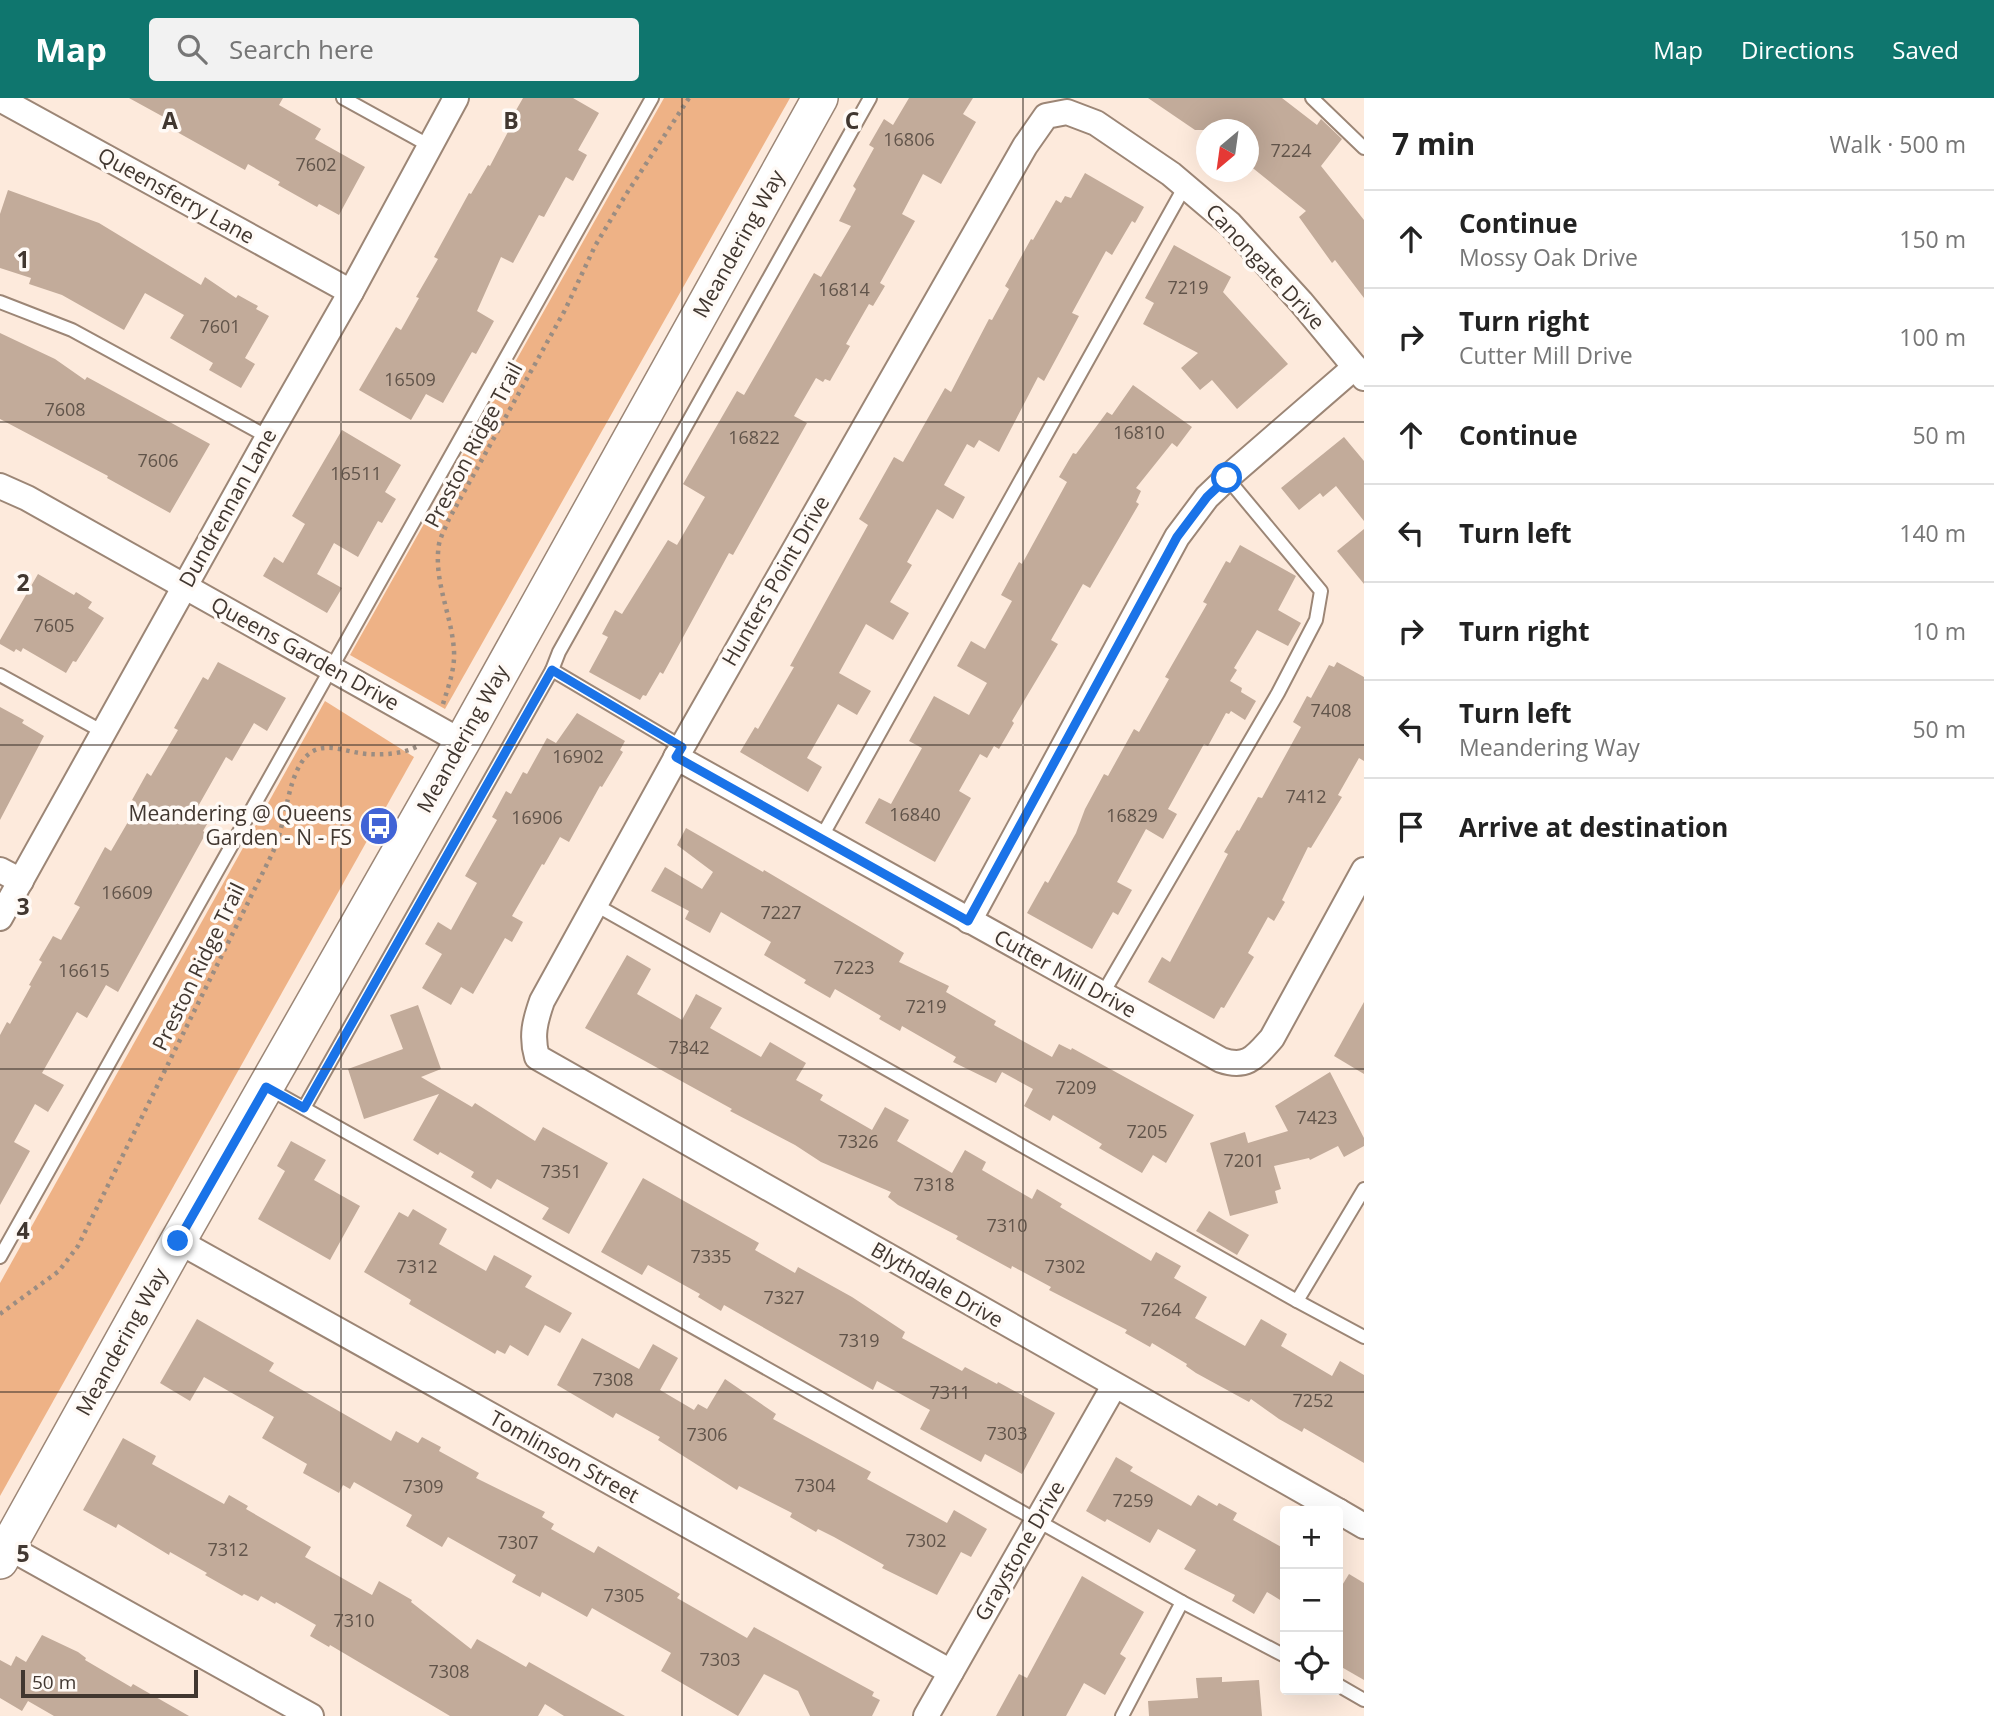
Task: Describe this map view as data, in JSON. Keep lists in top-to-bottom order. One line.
{"streets":{"street":["Queensferry Lane","Meandering Way","Canongate Drive","Dundrennan Lane","Hunters Point Drive","Queens Garden Drive","Cutter Mill Drive","Blythdale Drive","Tomlinson Street","Graystone Drive"],"path":["Preston Ridge Trail"]},"crossings":[["Queensferry Lane","Dundrennan Lane"],["Meandering Way","Preston Ridge Trail"],["Meandering Way","Queens Garden Drive"],["Meandering Way","Tomlinson Street"],["Canongate Drive","Hunters Point Drive"],["Preston Ridge Trail","Queens Garden Drive"],["Dundrennan Lane","Queens Garden Drive"],["Hunters Point Drive","Cutter Mill Drive"],["Hunters Point Drive","Blythdale Drive"],["Blythdale Drive","Graystone Drive"],["Tomlinson Street","Graystone Drive"]],"places":{"bus stop":["Meandering @ Queens Garden - N - FS"]},"house_numbers":["16806","7224","7602","7219","16814","7601","16509","7608","16810","16822","7606","16511","7605","7408","16902","7412","16840","16829","16906","16609","7227","7223","16615","7219","7342","7209","7423","7205","7326","7201","7351","7318","7310","7335","7312","7302","7327","7264","7319","7308","7311","7252","7303","7306","7304","7309","7259","7302","7307","7312","7305","7310","7303","7308"],"scale_bar":"50 m","north":"bottom left","page":{"header":"Map","search":"Search here","nav":["Map","Directions","Saved"],"heading":["7 min","Walk · 500 m"],"list":[["Continue","Mossy Oak Drive","150 m"],["Turn right","Cutter Mill Drive","100 m"],["Continue","50 m"],["Turn left","140 m"],["Turn right","10 m"],["Turn left","Meandering Way","50 m"],"Arrive at destination"],"map_buttons":["+","−"],"scale":"50 m"},"grid":{"columns":["A","B","C"],"rows":["1","2","3","4","5"]}}
